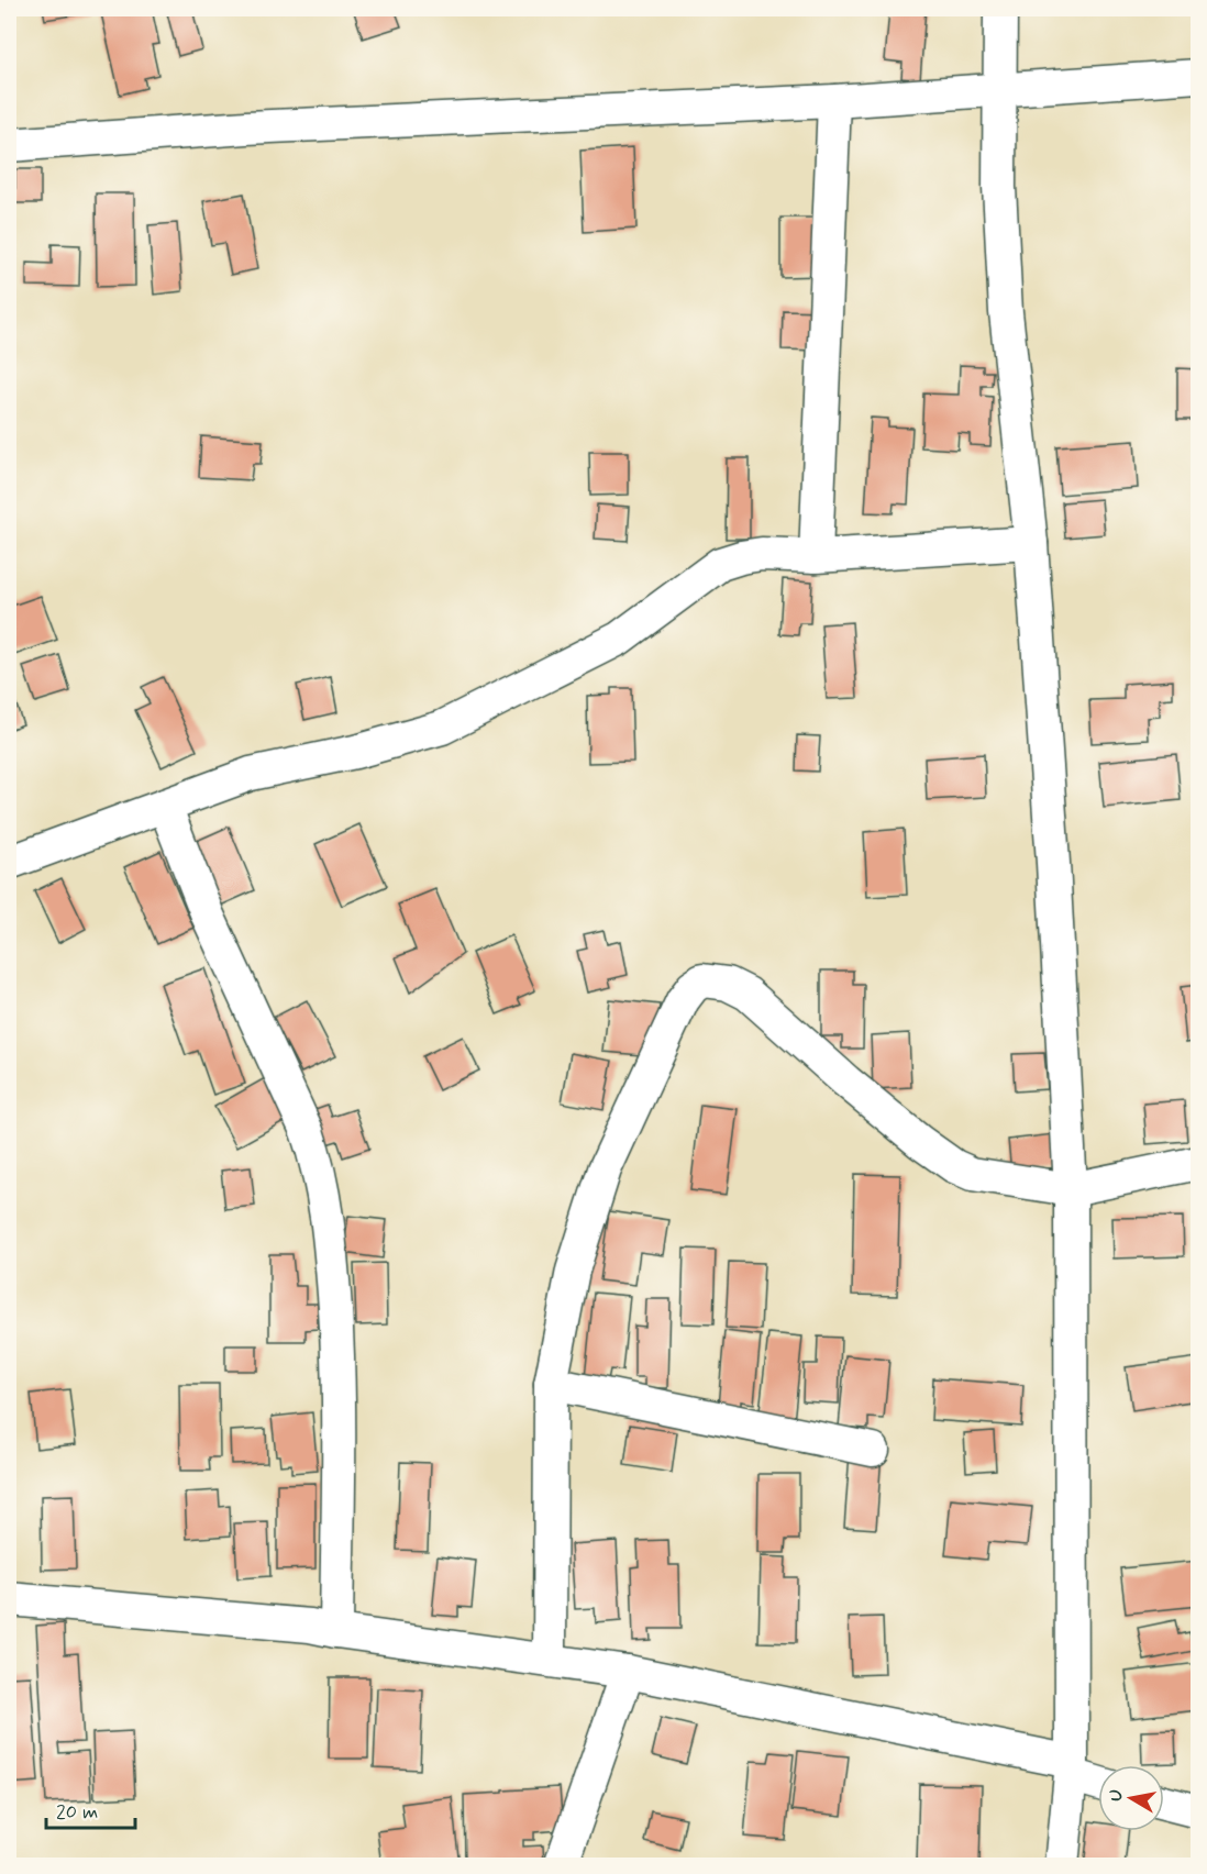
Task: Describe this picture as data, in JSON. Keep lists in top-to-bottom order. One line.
{"scale_bar":"20 m","north":"left"}
